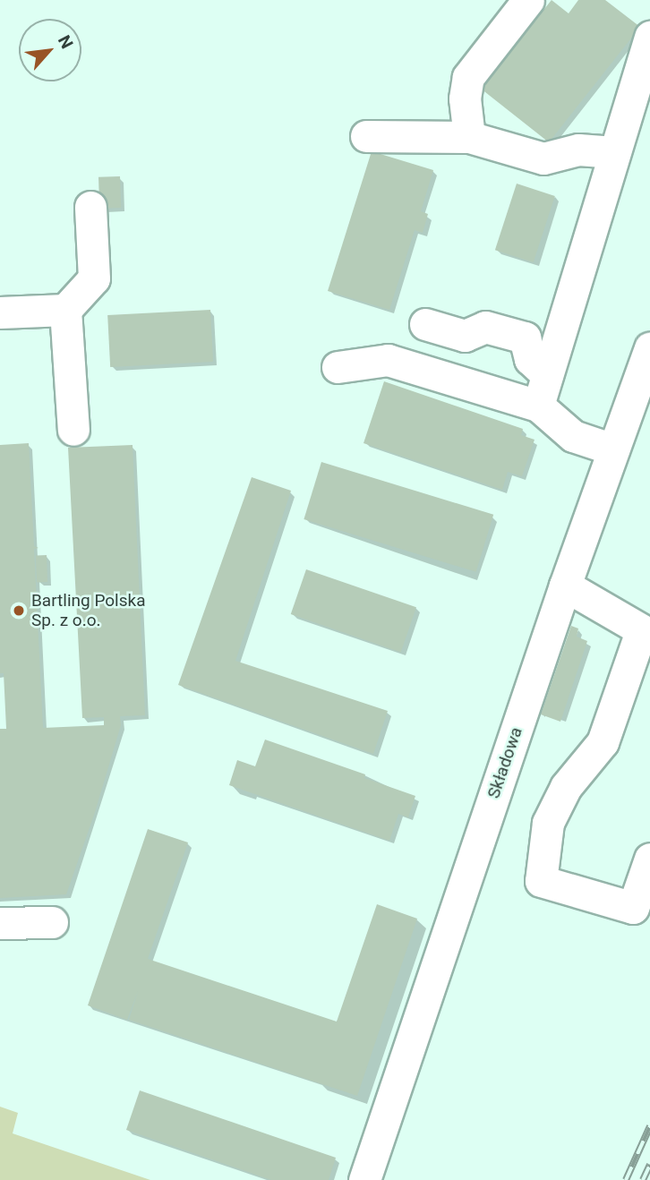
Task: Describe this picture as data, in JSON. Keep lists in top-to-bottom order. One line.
{"streets":{"street":["Składowa"]},"places":["Bartling Polska Sp. z o.o."],"north":"top right"}
